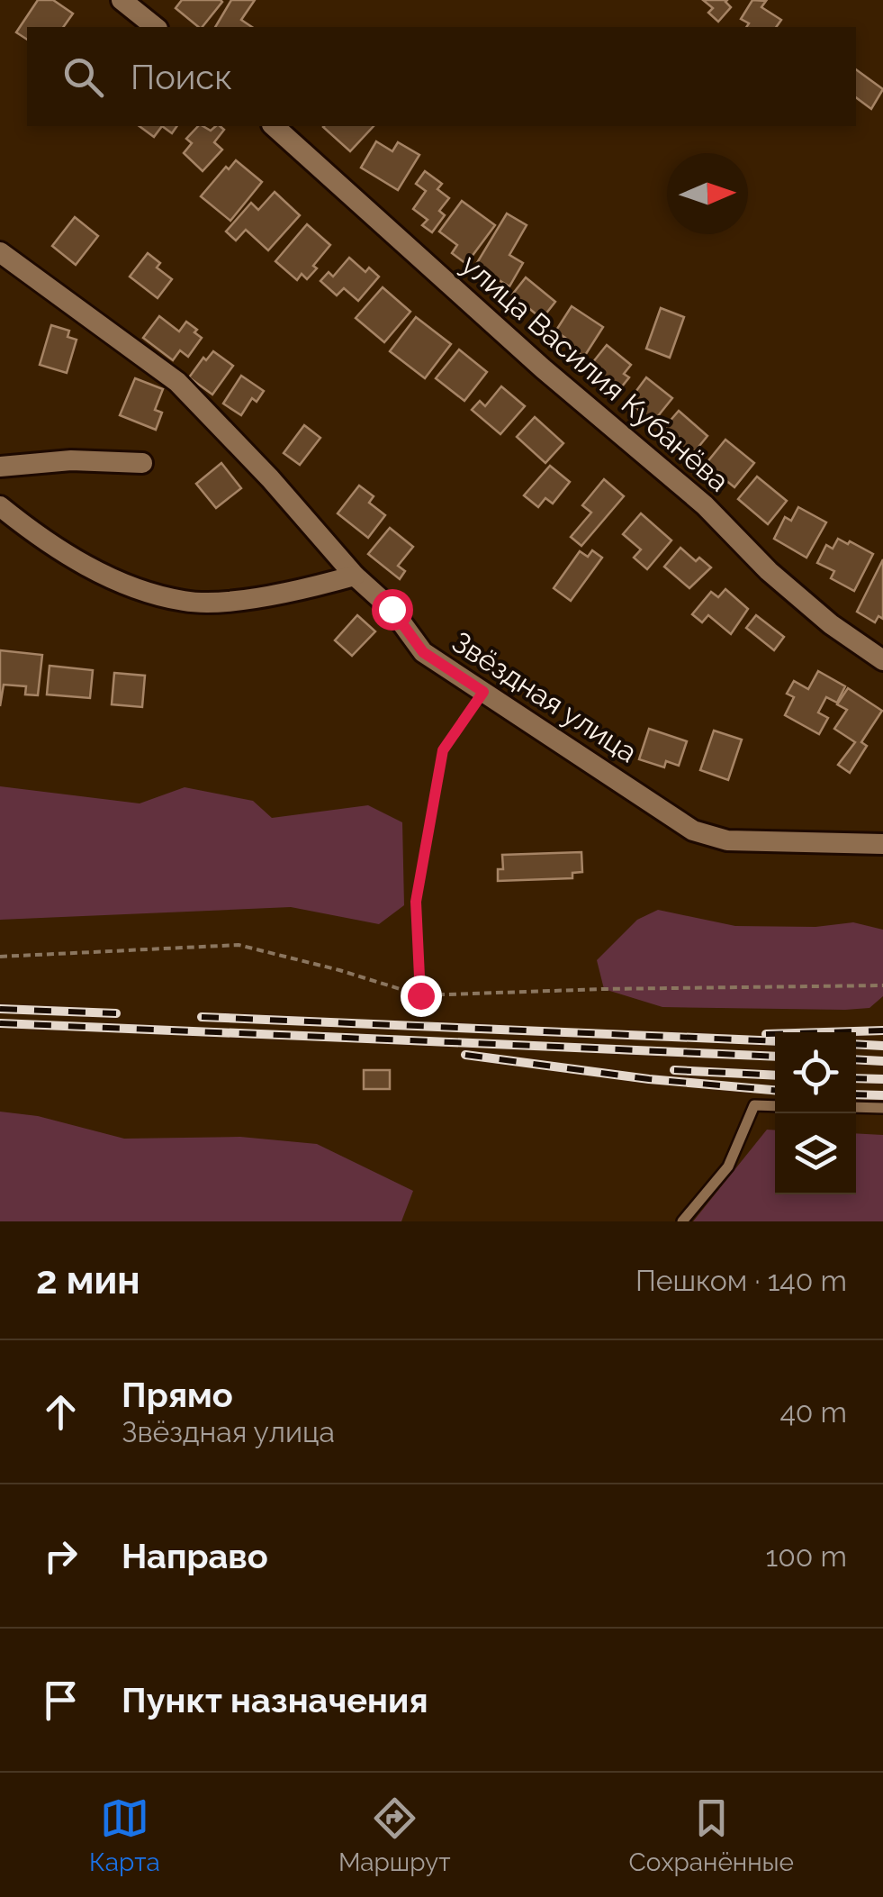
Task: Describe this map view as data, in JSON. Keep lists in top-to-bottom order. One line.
{"streets":{"street":["улица Василия Кубанёва","Звёздная улица"]},"north":"right","page":{"search":"Поиск","heading":["2 мин","Пешком · 140 m"],"list":[["Прямо","Звёздная улица","40 m"],["Направо","100 m"],"Пункт назначения"],"nav":["Карта","Маршрут","Сохранённые"]}}
